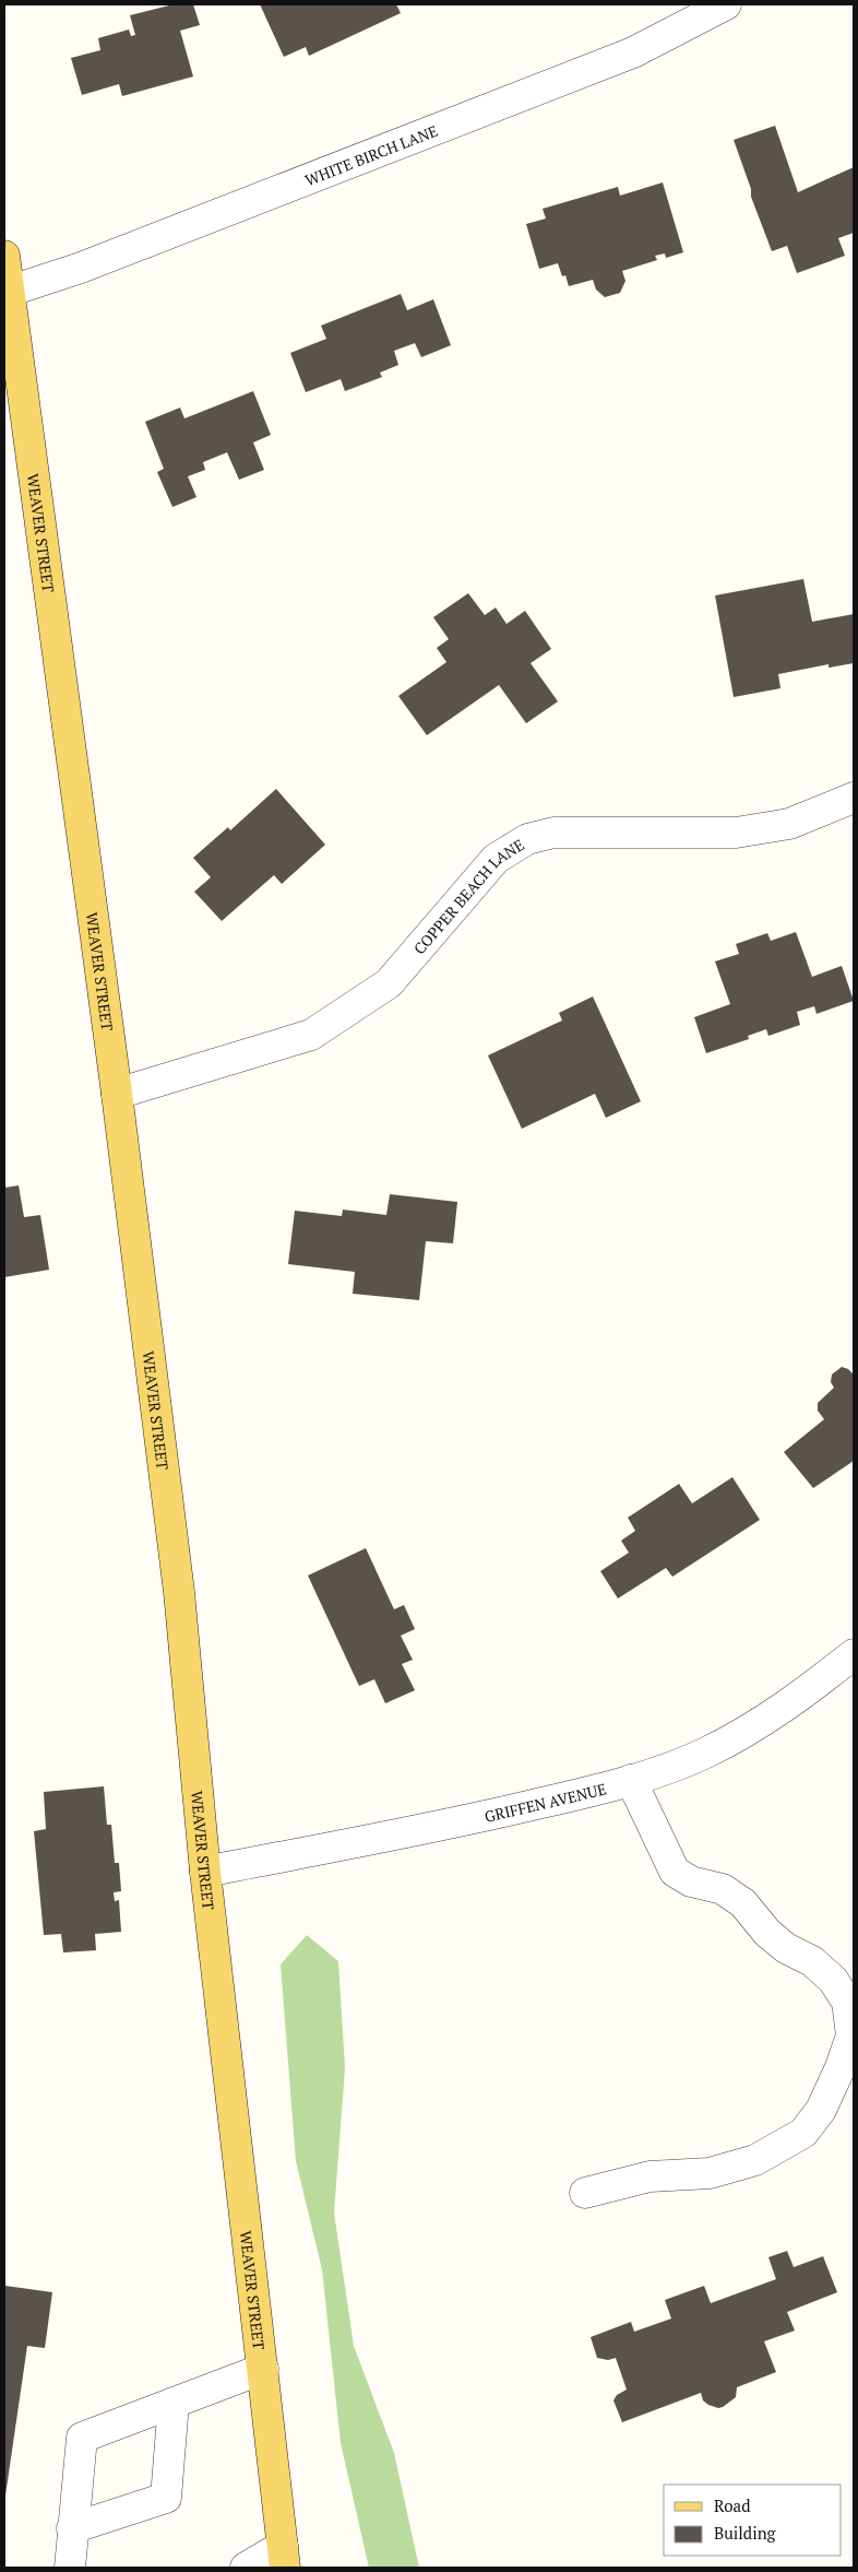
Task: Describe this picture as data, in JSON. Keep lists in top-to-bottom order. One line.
{"streets":{"main road":["WEAVER STREET"],"street":["WHITE BIRCH LANE","COPPER BEACH LANE","GRIFFEN AVENUE"]},"crossings":[["WHITE BIRCH LANE","WEAVER STREET"],["WEAVER STREET","COPPER BEACH LANE"],["WEAVER STREET","GRIFFEN AVENUE"]],"legend":["Road","Building"]}
